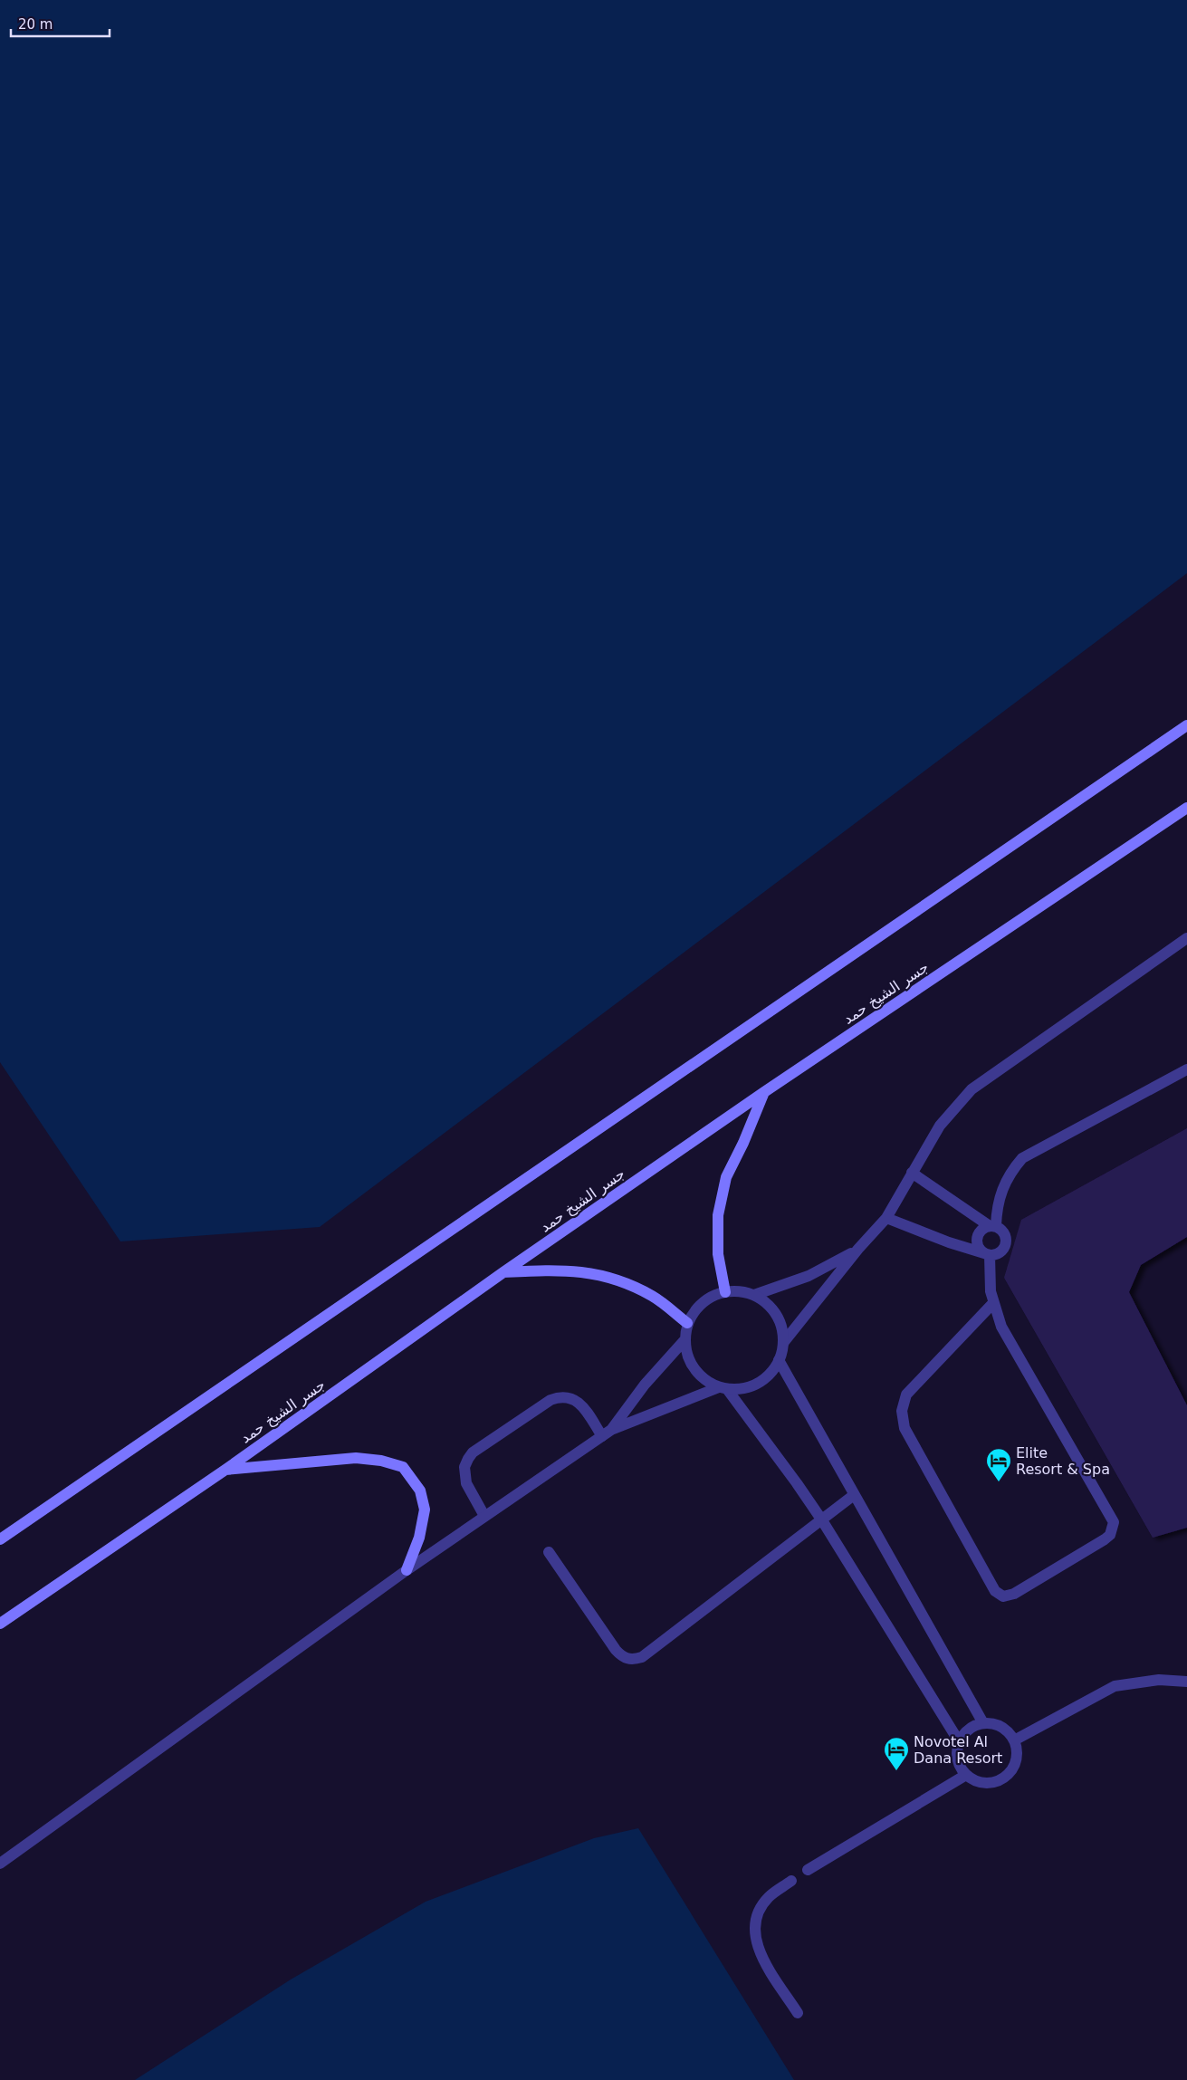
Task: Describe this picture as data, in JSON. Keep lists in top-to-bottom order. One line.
{"streets":{"main road":["جسر الشيخ حمد"]},"places":{"hotel":["Elite Resort & Spa","Novotel Al Dana Resort"]},"scale_bar":"20 m"}
